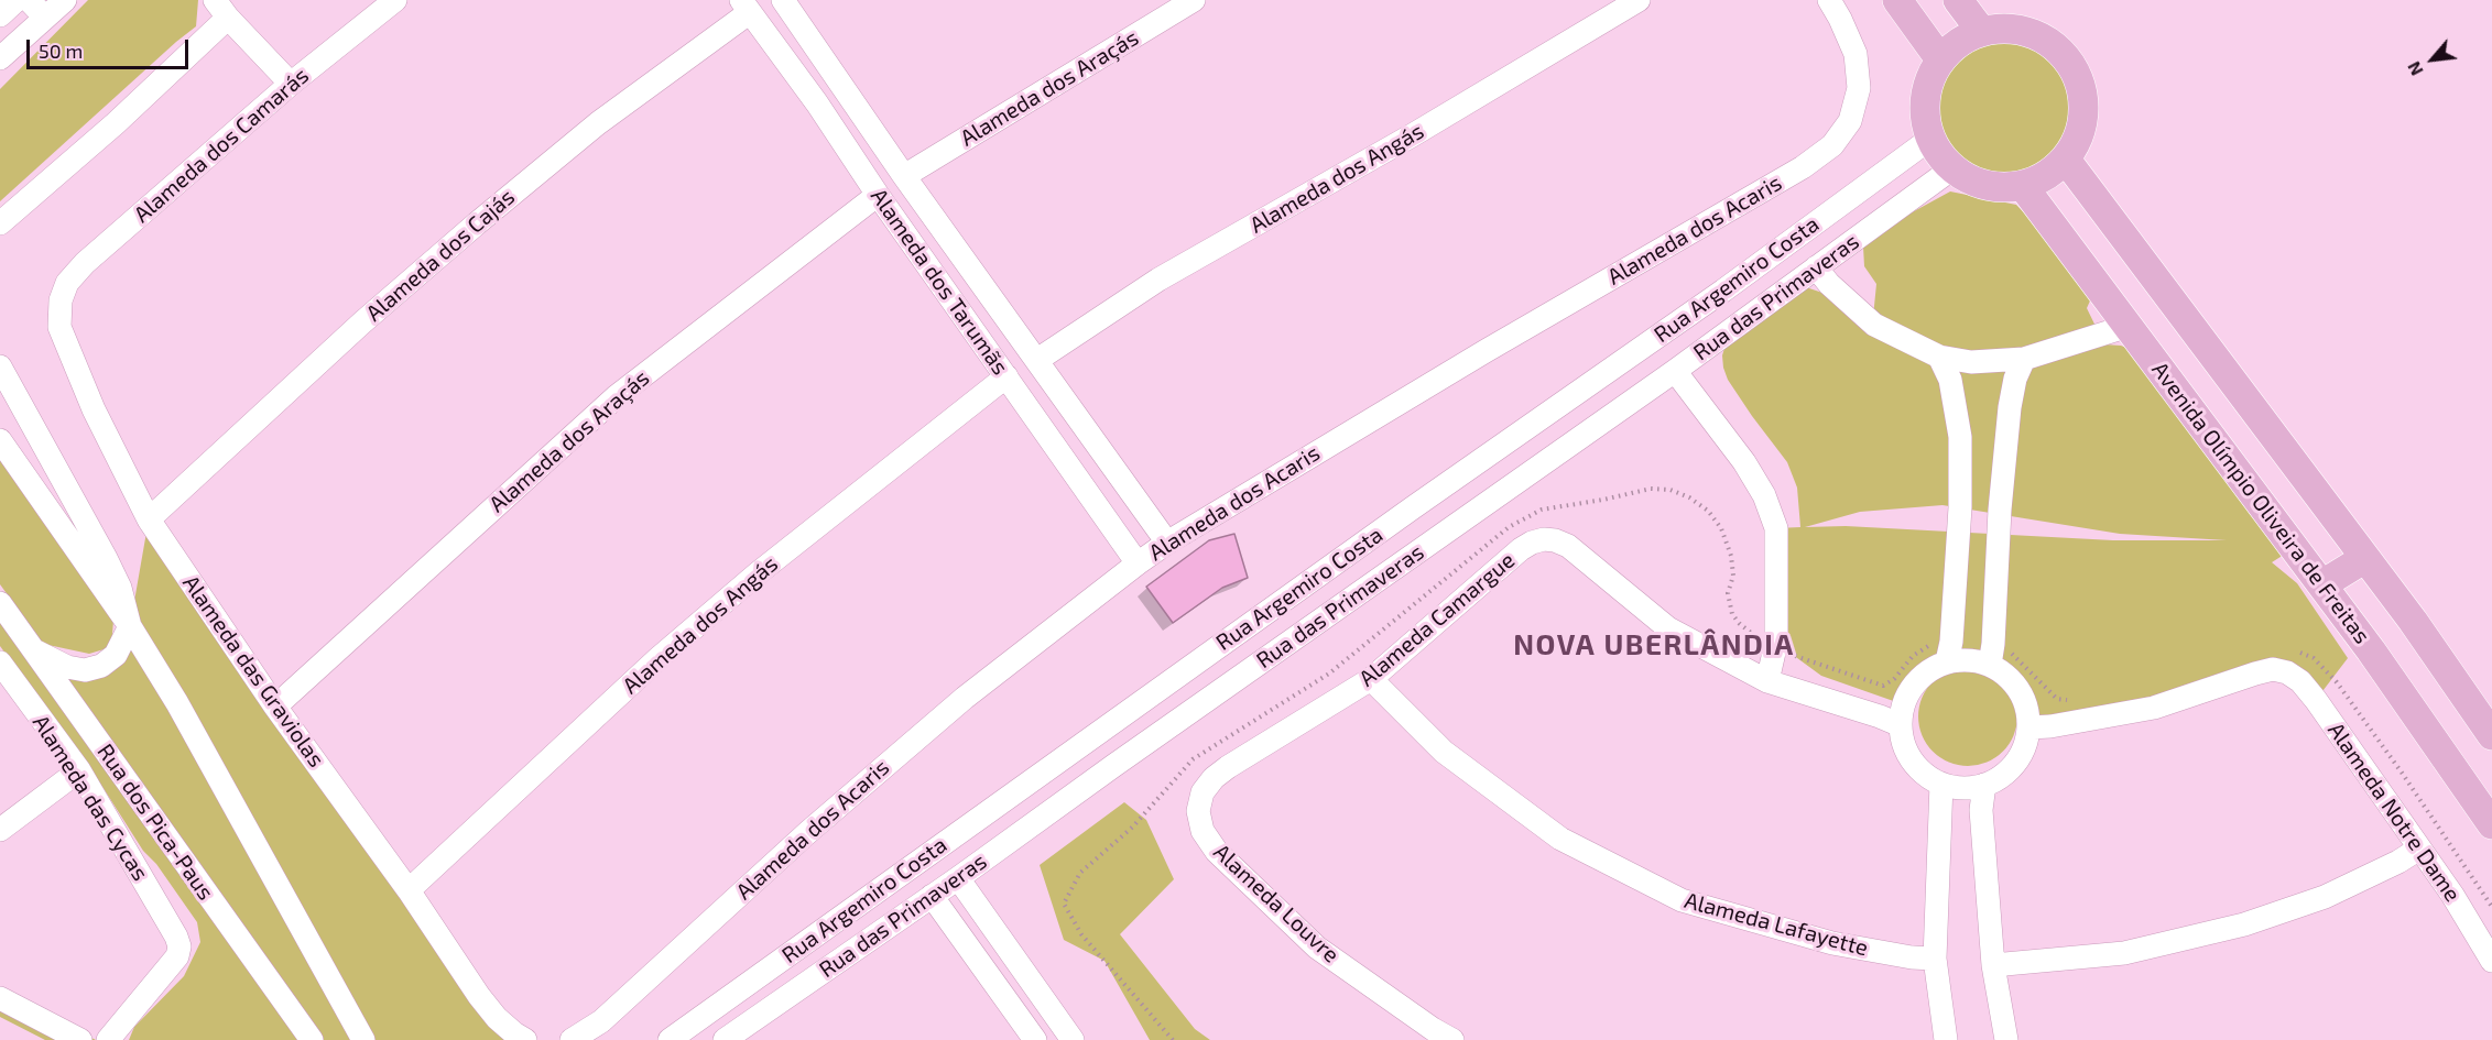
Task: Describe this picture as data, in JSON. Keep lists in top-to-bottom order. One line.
{"streets":{"main road":["Avenida Olímpio Oliveira de Freitas"],"street":["Alameda dos Araçás","Alameda dos Camarás","Alameda dos Angás","Alameda dos Acaris","Alameda dos Cajás","Rua Argemiro Costa","Alameda dos Tarumãs","Rua das Primaveras","Alameda Camargue","Alameda das Graviolas","Alameda das Cycas","Alameda Notre Dame","Rua dos Pica-Paus","Alameda Louvre","Alameda Lafayette"]},"crossings":[["Alameda dos Araçás","Alameda dos Tarumãs"],["Alameda dos Araçás","Alameda das Graviolas"],["Alameda dos Camarás","Alameda das Graviolas"],["Alameda dos Angás","Alameda dos Tarumãs"],["Alameda dos Angás","Alameda das Graviolas"],["Alameda dos Acaris","Alameda dos Tarumãs"],["Alameda dos Cajás","Alameda dos Tarumãs"],["Alameda dos Cajás","Alameda das Graviolas"],["Rua Argemiro Costa","Rua das Primaveras"],["Rua Argemiro Costa","Avenida Olímpio Oliveira de Freitas"],["Rua das Primaveras","Avenida Olímpio Oliveira de Freitas"],["Alameda Camargue","Alameda Louvre"],["Alameda Camargue","Alameda Lafayette"]],"districts":["NOVA UBERLÂNDIA"],"scale_bar":"50 m","north":"bottom left"}
